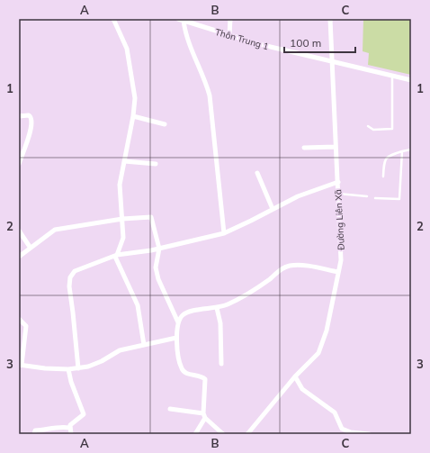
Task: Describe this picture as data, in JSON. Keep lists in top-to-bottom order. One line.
{"streets":{"street":["Thôn Trung 1","Đường Liên Xã"]},"crossings":[["Thôn Trung 1","Đường Liên Xã"]],"scale_bar":"100 m","grid":{"columns":["A","B","C"],"rows":["1","2","3"]}}
